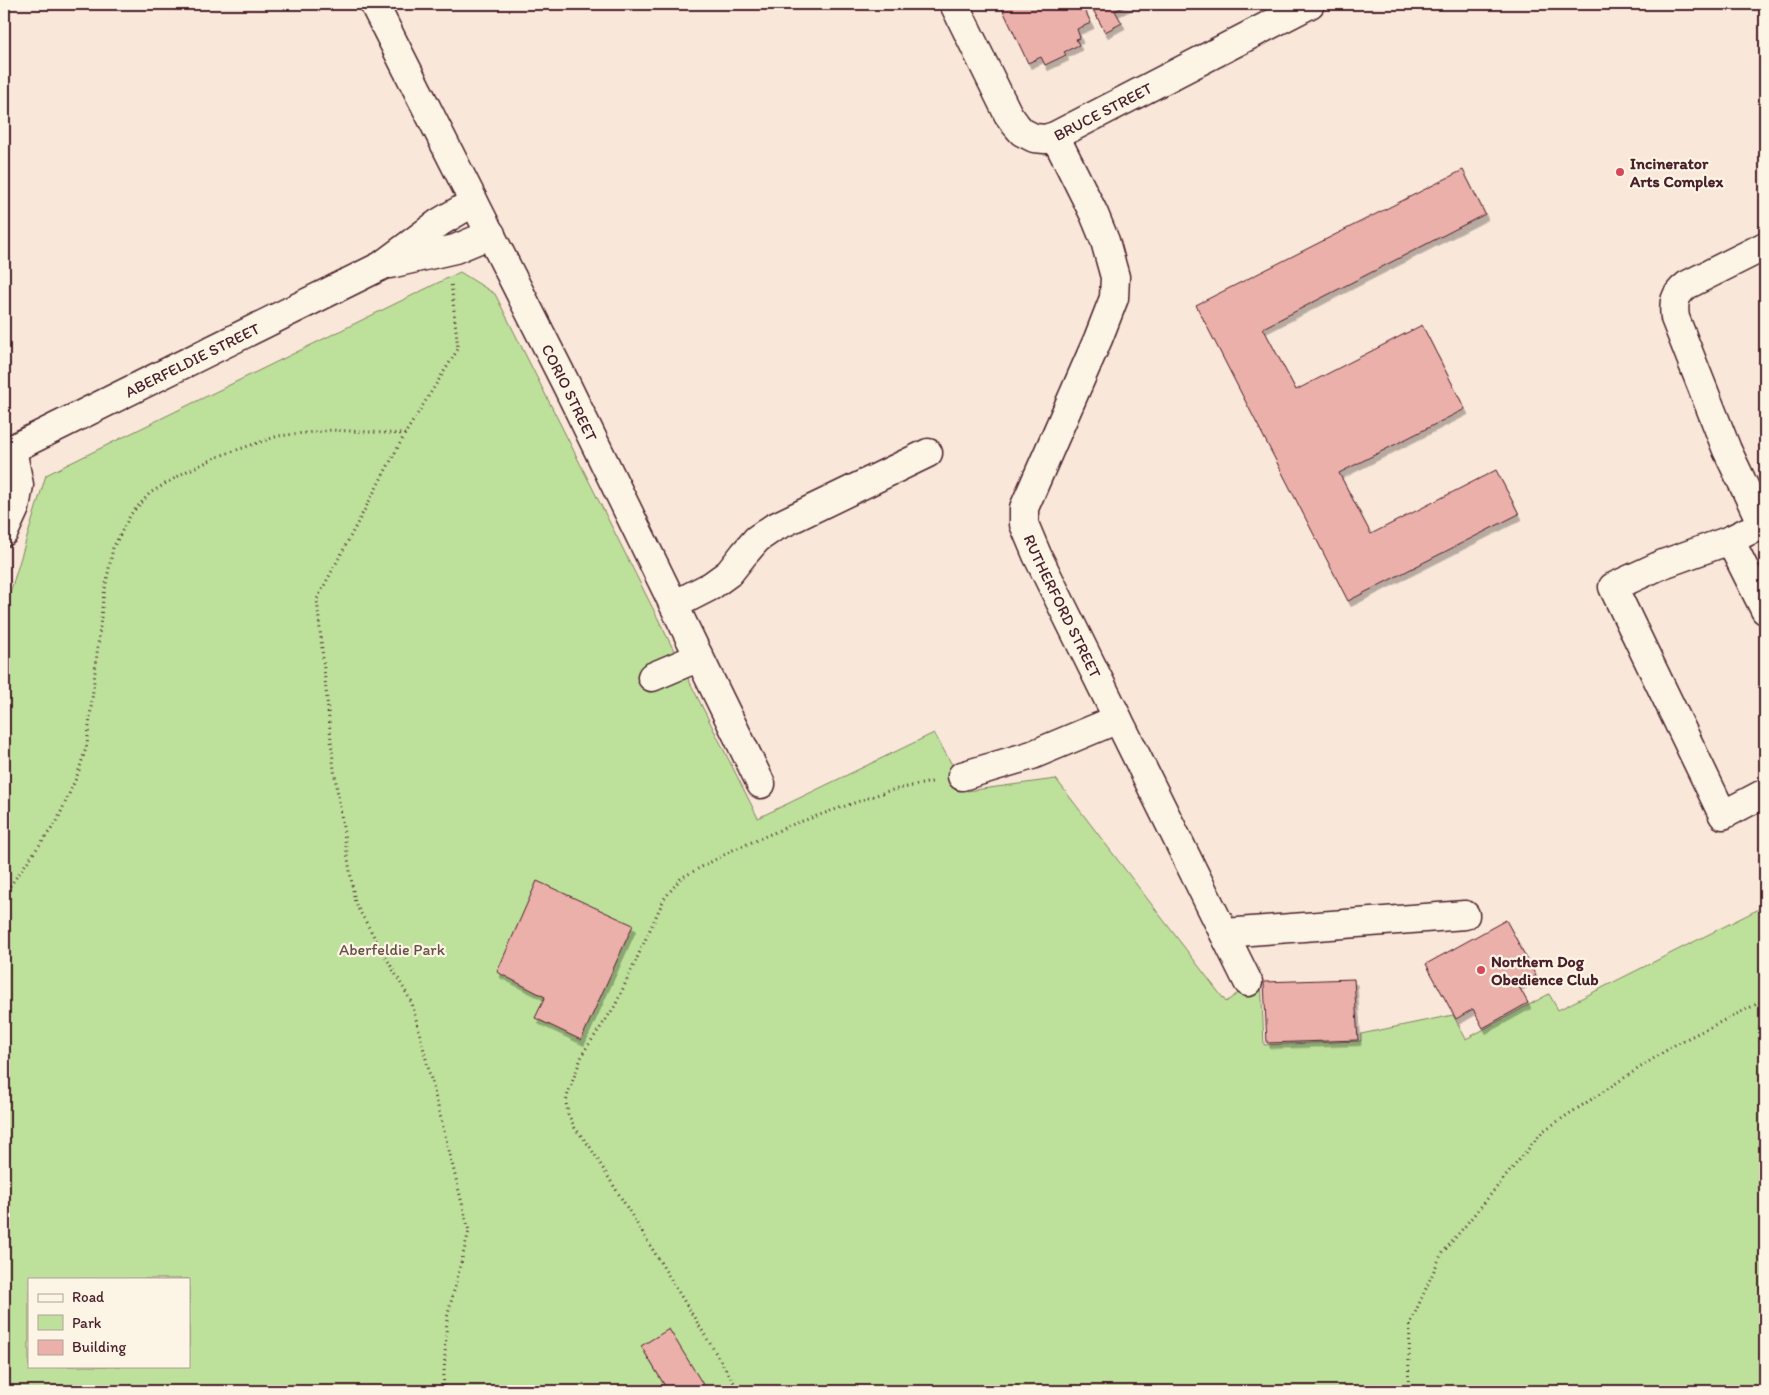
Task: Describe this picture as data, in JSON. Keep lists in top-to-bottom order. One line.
{"streets":{"street":["BRUCE STREET","ABERFELDIE STREET","CORIO STREET","RUTHERFORD STREET"]},"crossings":[["BRUCE STREET","RUTHERFORD STREET"],["ABERFELDIE STREET","CORIO STREET"]],"parks":["Aberfeldie Park"],"places":["Incinerator Arts Complex","Northern Dog Obedience Club"],"legend":["Road","Park","Building"]}
